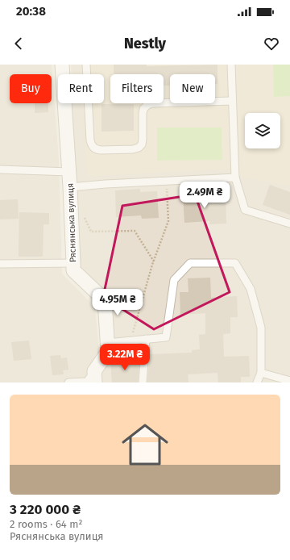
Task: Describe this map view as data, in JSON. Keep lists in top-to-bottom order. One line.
{"streets":{"street":["Ряснянська вулиця"]},"page":{"status":"20:38","header":"Nestly","chip":["Buy","Rent","Filters","New"],"price":["2.49M ₴","4.95M ₴","3.22M ₴"],"list":[{"name":"3 220 000 ₴","note":"2 rooms · 64 m² · Ряснянська вулиця"}]}}
